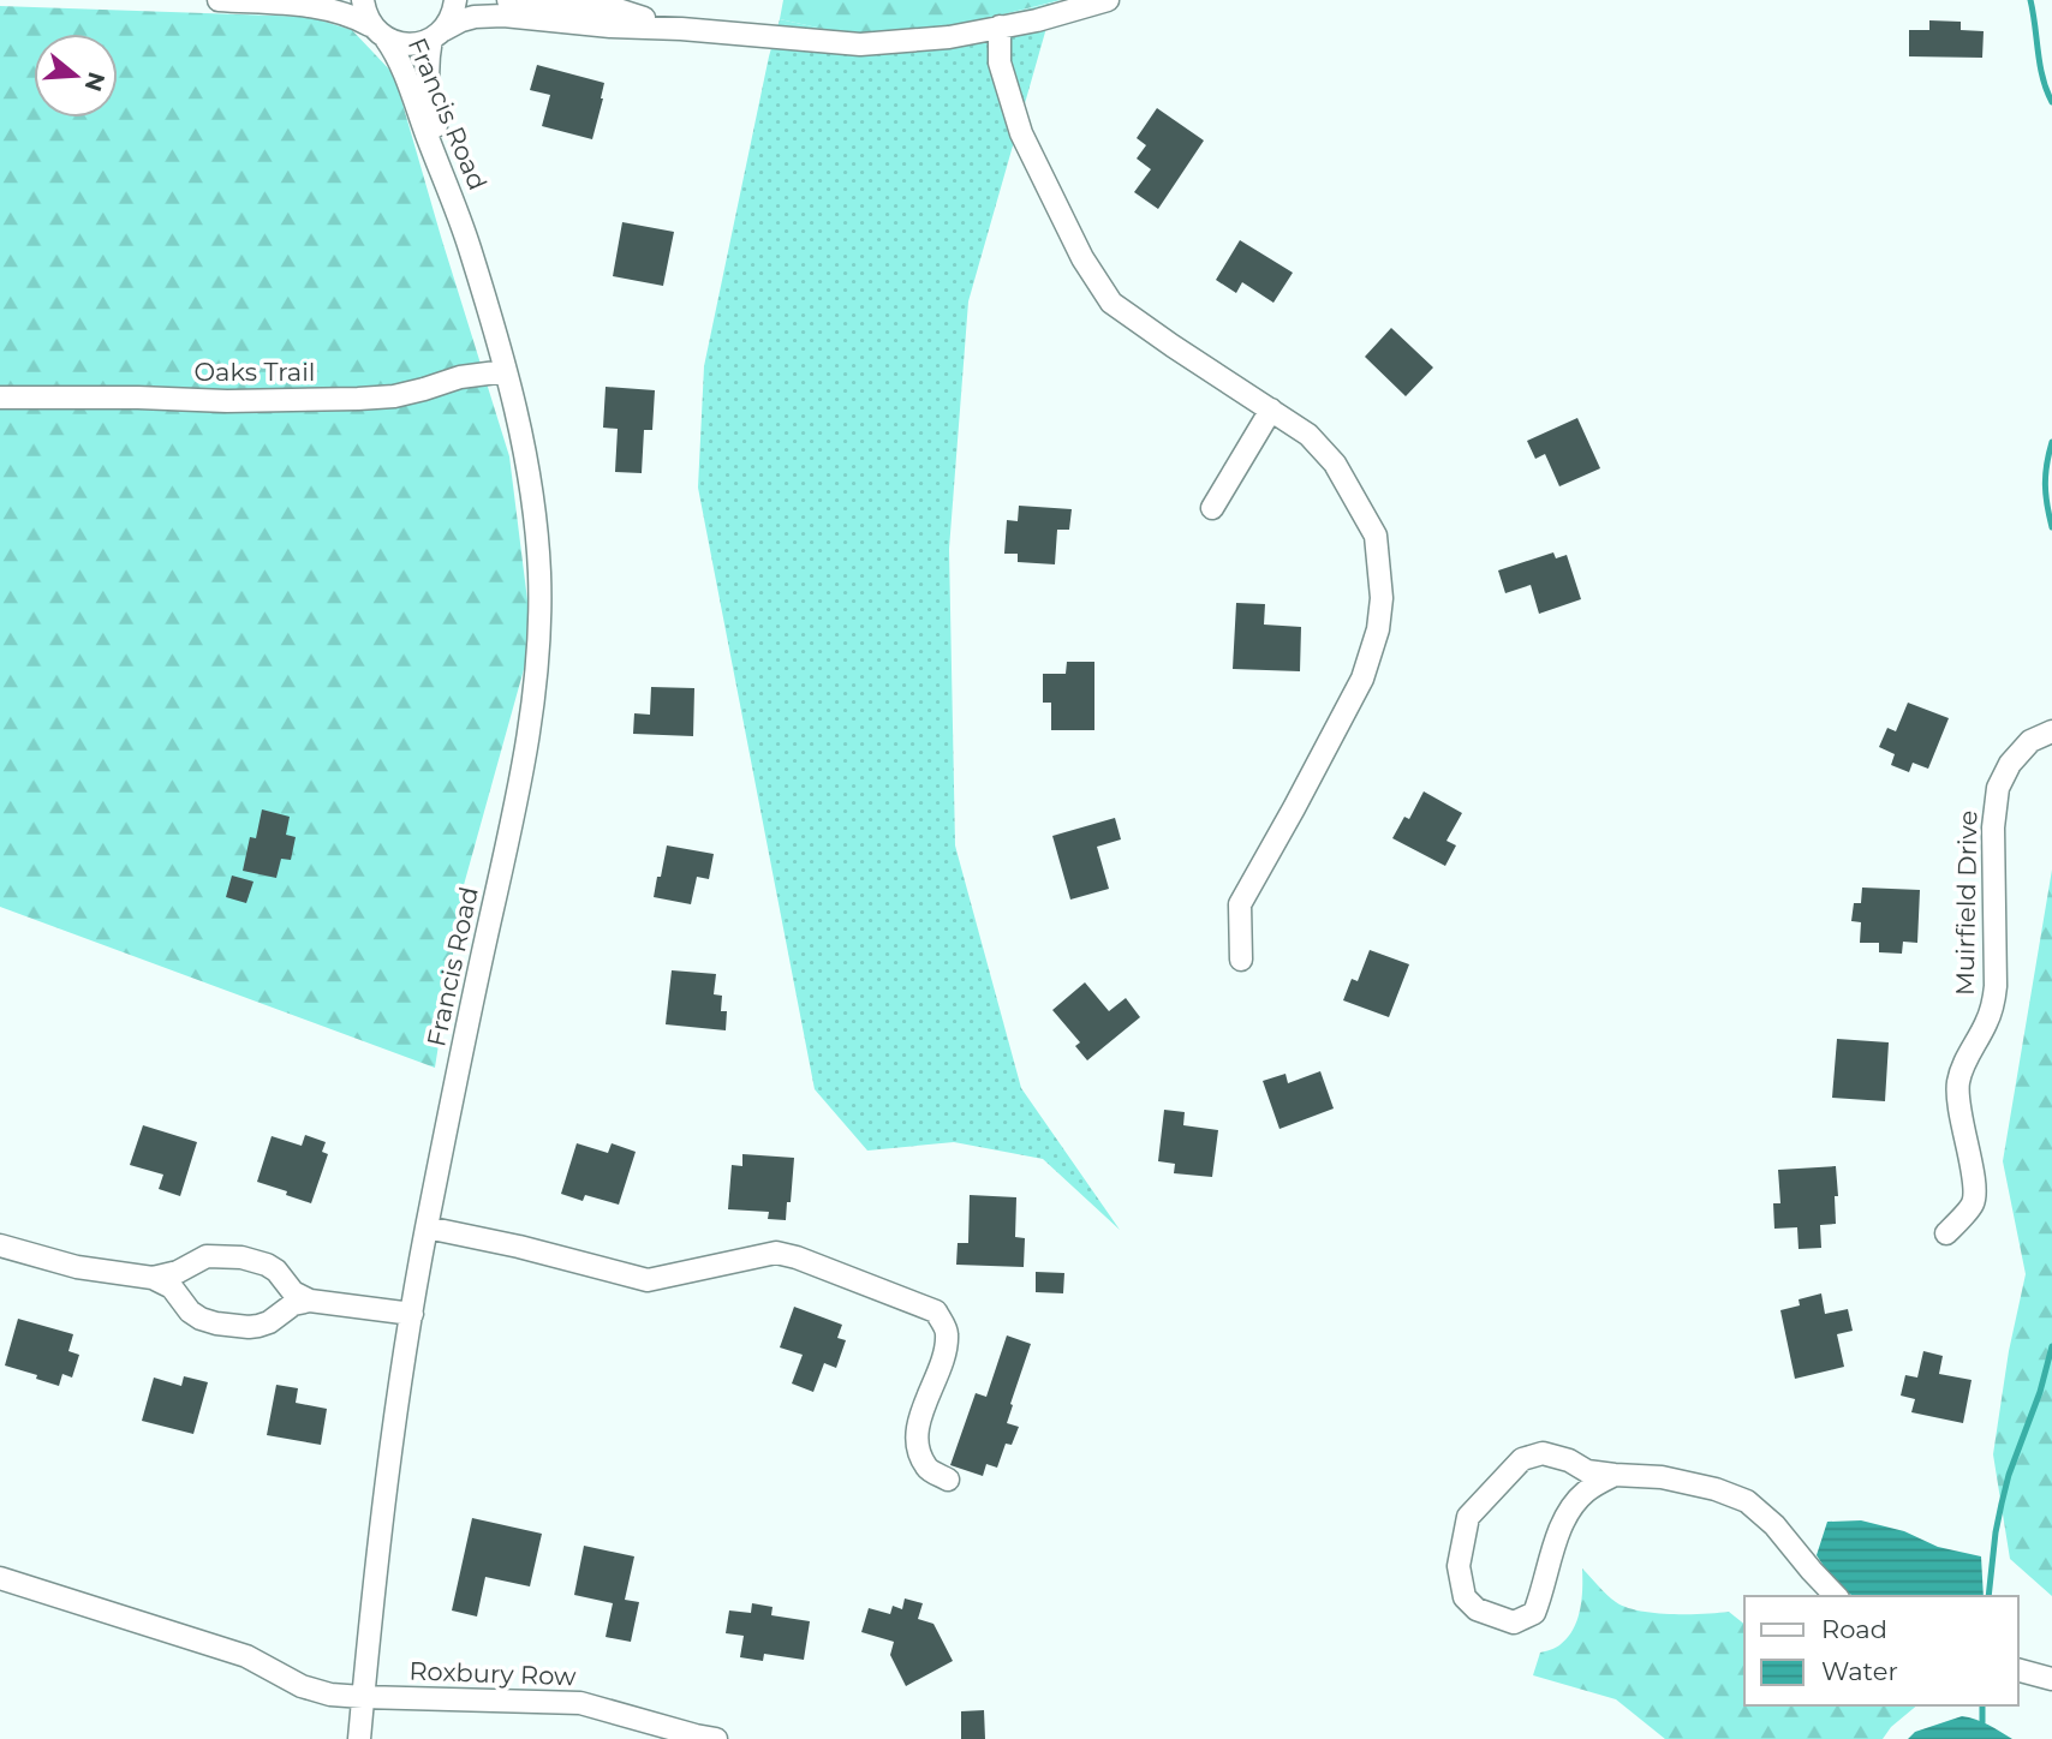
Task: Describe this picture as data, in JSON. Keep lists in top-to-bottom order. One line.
{"streets":{"street":["Francis Road","Oaks Trail","Muirfield Drive","Roxbury Row"]},"crossings":[["Francis Road","Oaks Trail"],["Francis Road","Roxbury Row"]],"legend":["Road","Water"],"north":"right"}
